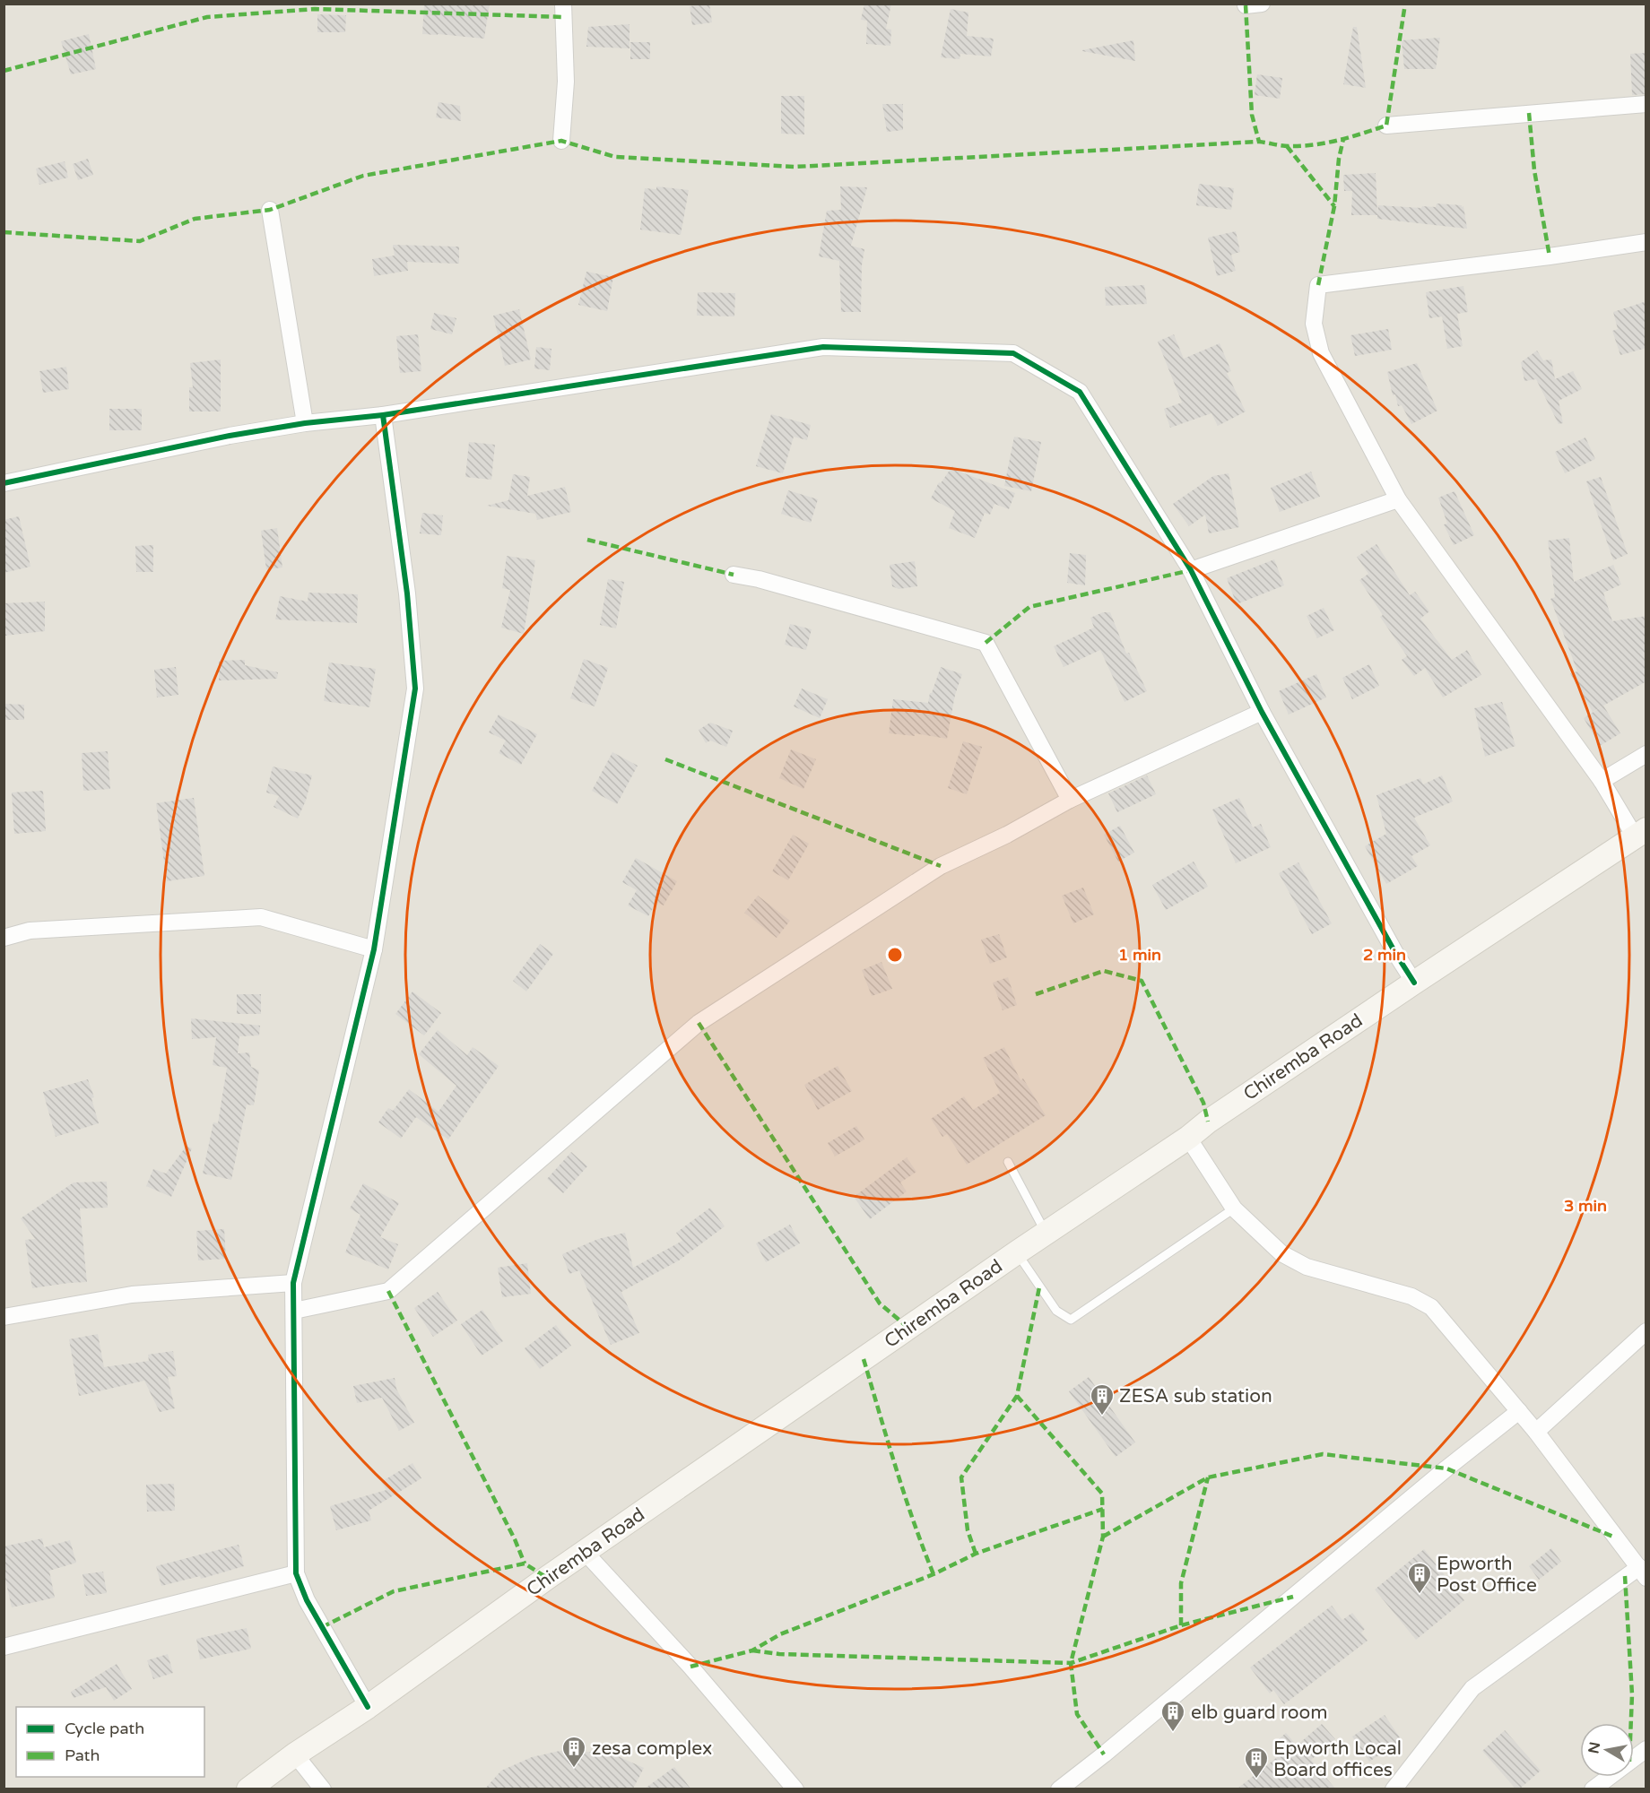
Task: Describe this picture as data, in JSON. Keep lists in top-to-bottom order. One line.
{"streets":{"main road":["Chiremba Road"]},"places":{"building":["ZESA sub station","Epworth Post Office","elb guard room","zesa complex","Epworth Local Board offices"]},"legend":["Cycle path","Path"],"north":"left","rings":["1 min","2 min","3 min"]}
